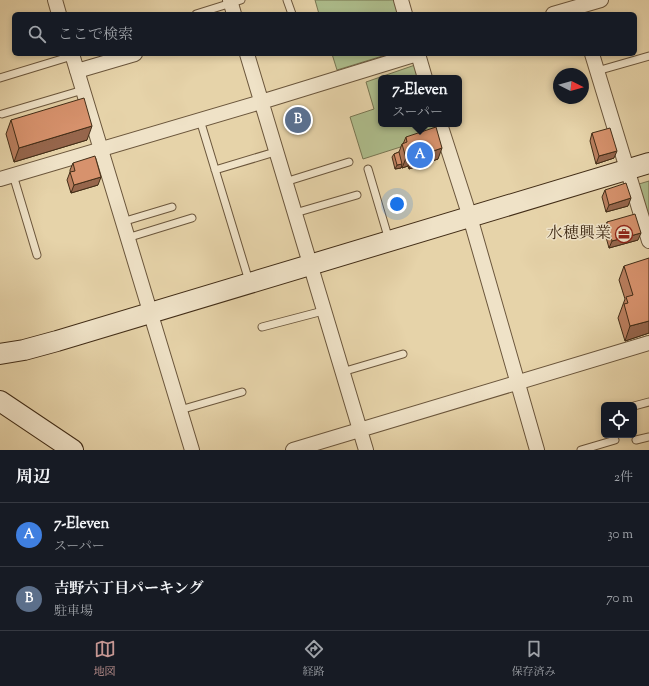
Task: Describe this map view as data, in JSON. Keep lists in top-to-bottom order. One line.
{"places":{"office":["水穂興業"]},"north":"right","page":{"search":"ここで検索","popup":["7-Eleven","スーパー"],"pins":["B","A"],"heading":["周辺","2件"],"list":[{"mark":"A","name":"7-Eleven","note":"スーパー","value":"30 m"},{"mark":"B","name":"吉野六丁目パーキング","note":"駐車場","value":"70 m"}],"nav":["地図","経路","保存済み"]}}
